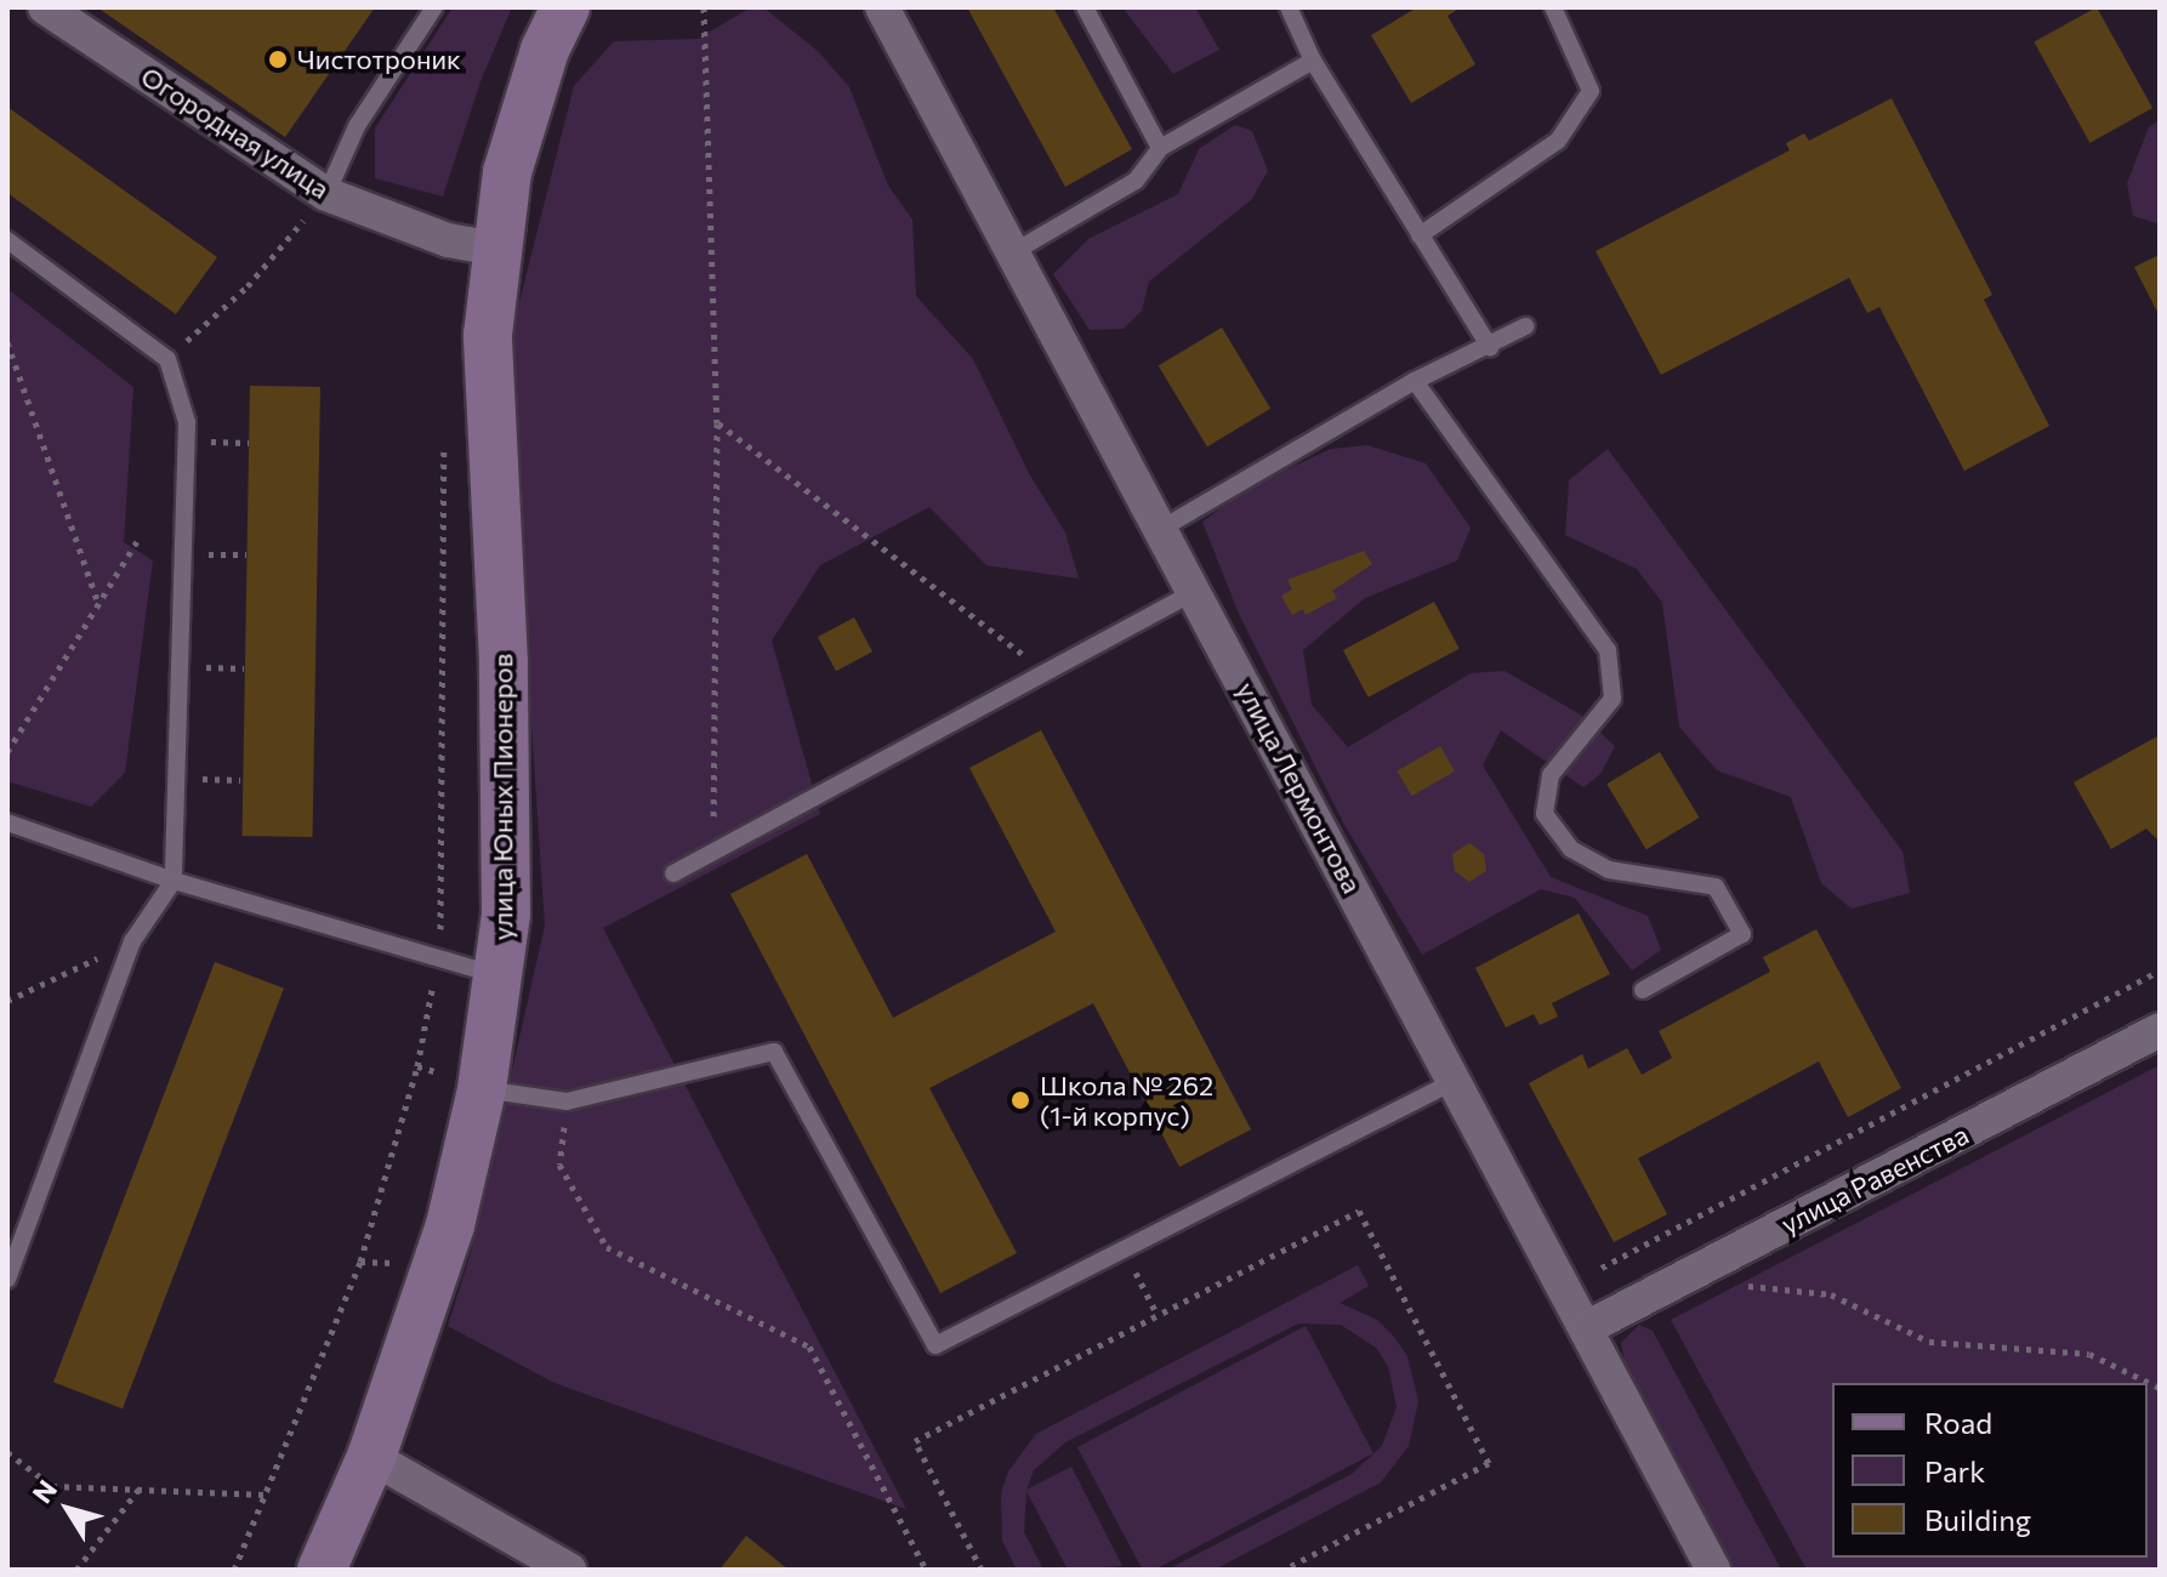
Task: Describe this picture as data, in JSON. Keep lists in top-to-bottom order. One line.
{"streets":{"main road":["улица Юных Пионеров"],"street":["Огородная улица","улица Лермонтова","улица Равенства"]},"crossings":[["Огородная улица","улица Юных Пионеров"],["улица Лермонтова","улица Равенства"]],"places":["Чистотроник","Школа № 262 (1-й корпус)"],"legend":["Road","Park","Building"],"north":"top left"}
